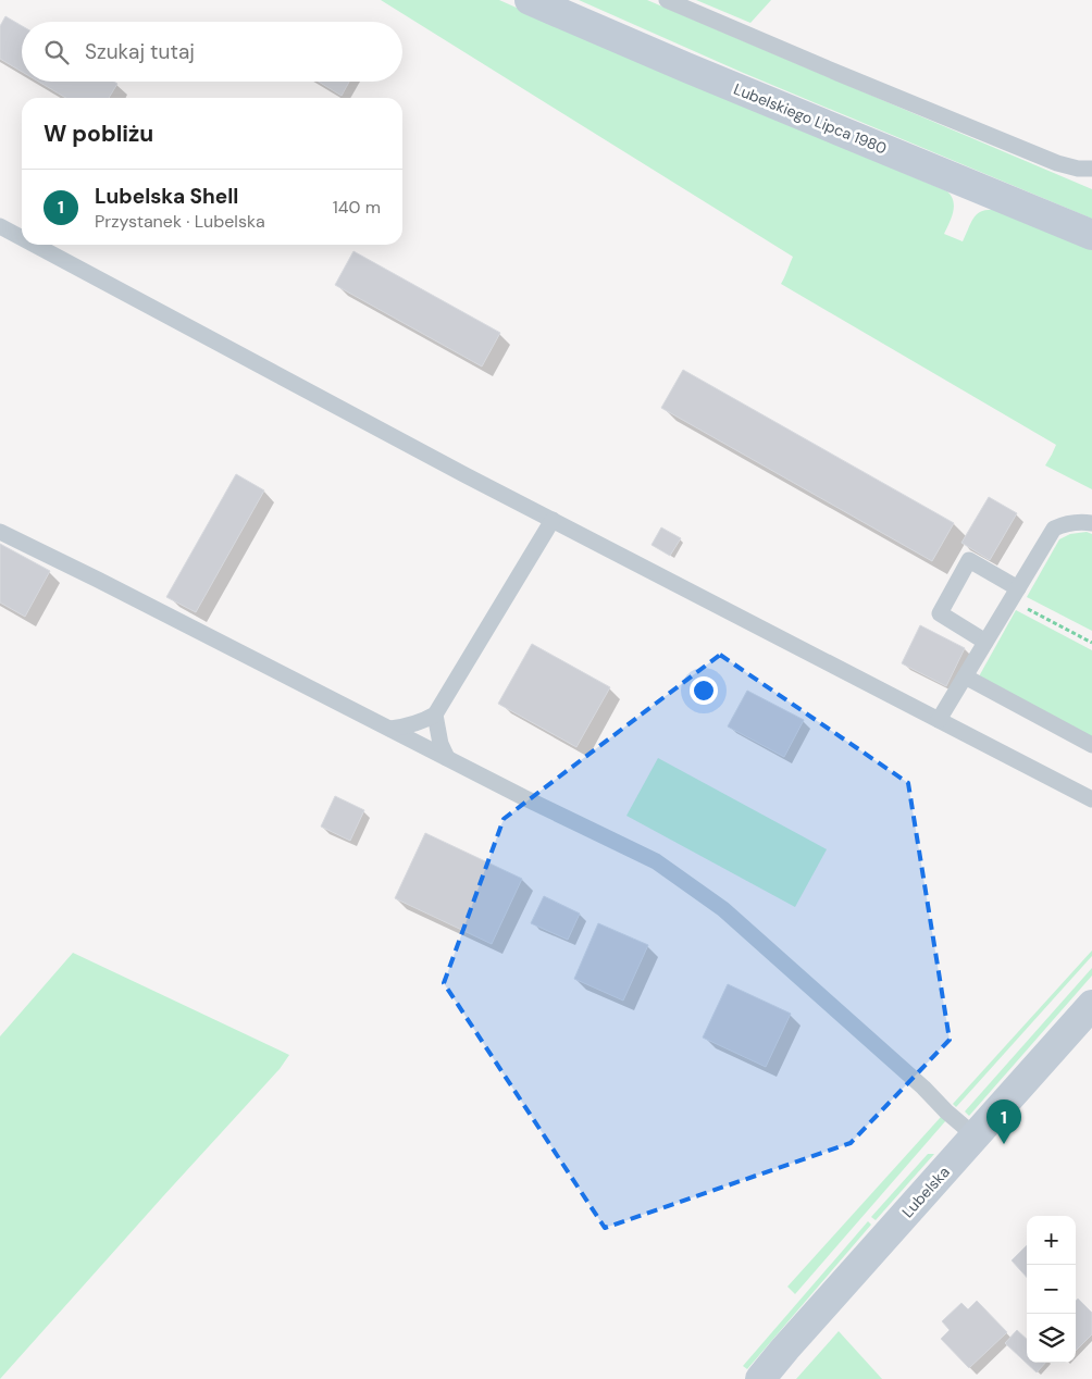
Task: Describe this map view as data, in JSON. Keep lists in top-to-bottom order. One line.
{"streets":{"main road":["Lubelskiego Lipca 1980","Lubelska"]},"page":{"search":"Szukaj tutaj","heading":"W pobliżu","list":[{"mark":"1","name":"Lubelska Shell","note":"Przystanek · Lubelska","value":"140 m"}],"pins":"1","map_buttons":["+","−"]}}
